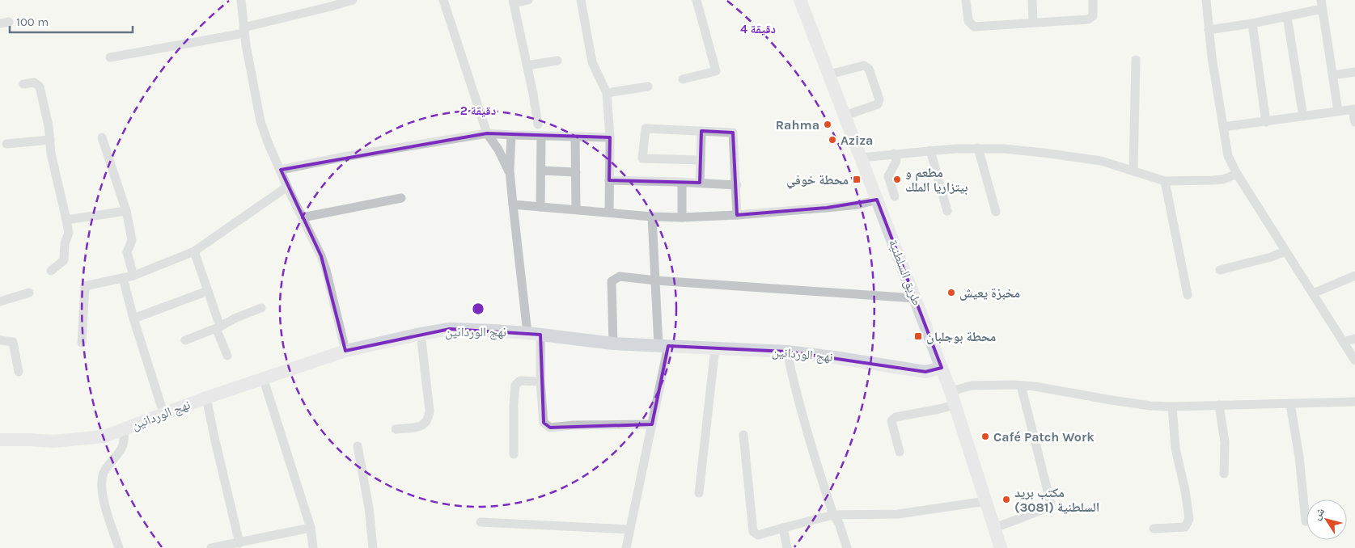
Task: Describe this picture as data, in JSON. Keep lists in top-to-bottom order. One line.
{"streets":{"street":["طريق السلطنية","نهج الوردانين"]},"crossings":[["طريق السلطنية","نهج الوردانين"]],"places":{"other":["Rahma","Aziza","مطعم و بيتزاريا الملك","مخبزة يعيش","Café Patch Work","مكتب بريد السلطنية (3081)"],"transit":["محطة خوفي","محطة بوجلبان"]},"scale_bar":"100 m","north":"top left","rings":["4 دقيقة","2 دقيقة"]}
